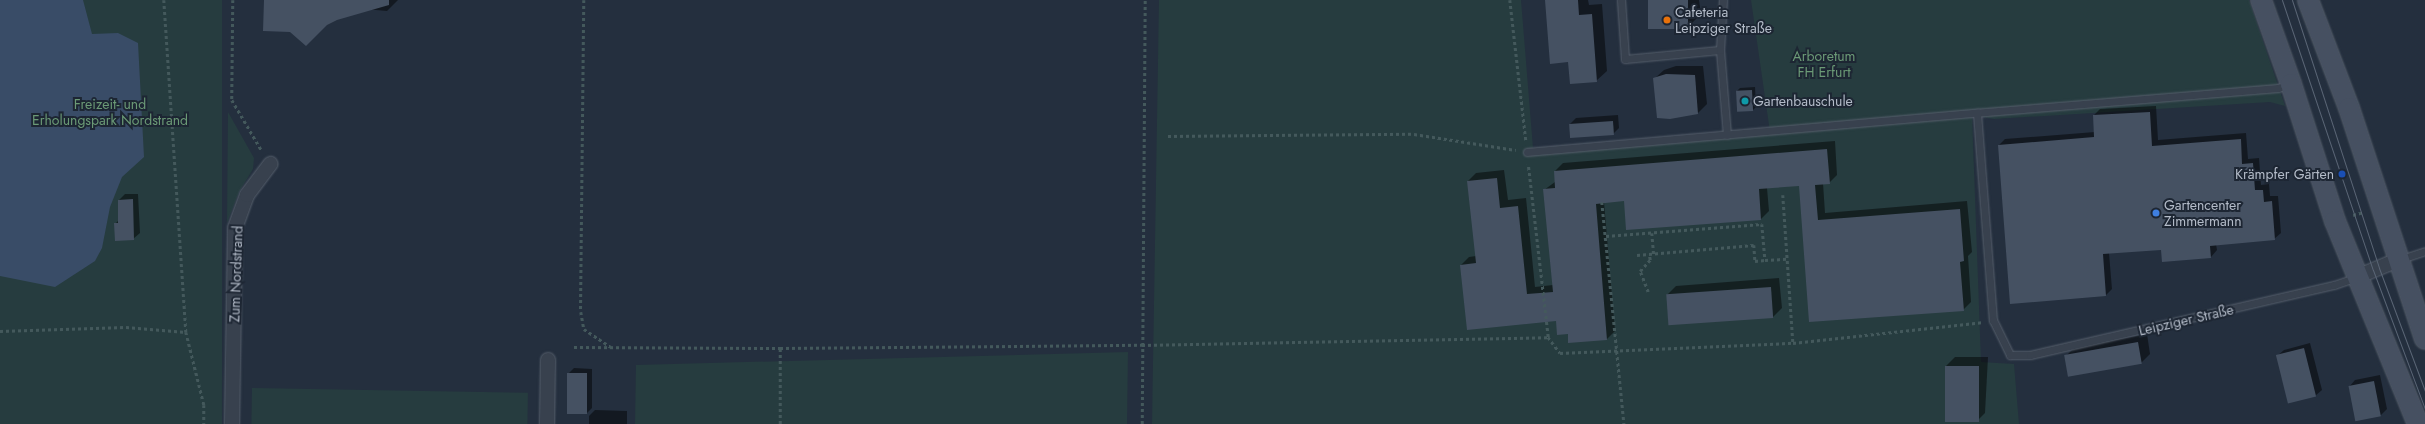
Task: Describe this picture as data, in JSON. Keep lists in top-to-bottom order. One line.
{"streets":{"street":["Zum Nordstrand","Leipziger Straße"]},"parks":["Arboretum FH Erfurt","Freizeit- und Erholungspark Nordstrand"],"places":["Cafeteria Leipziger Straße","Gartenbauschule","Krämpfer Gärten","Gartencenter Zimmermann"]}
